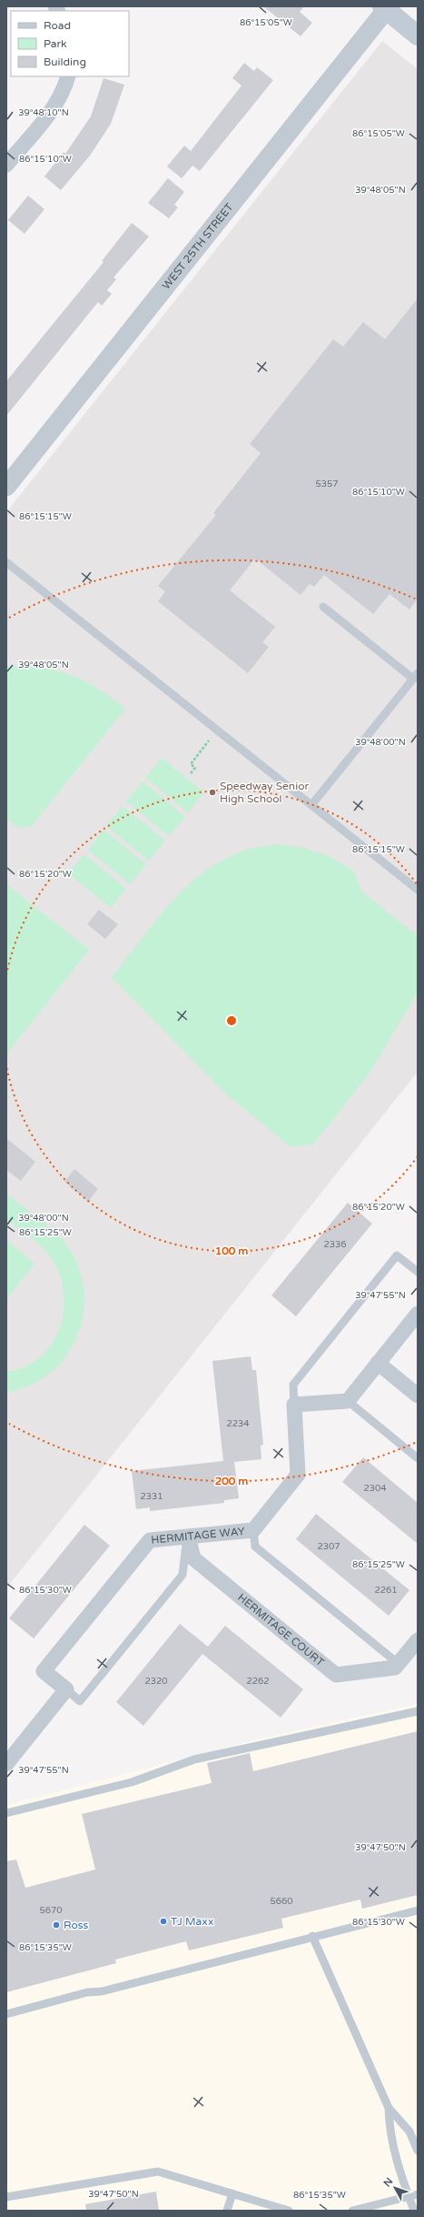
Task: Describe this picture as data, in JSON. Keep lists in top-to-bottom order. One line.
{"streets":{"street":["WEST 25TH STREET","HERMITAGE WAY","HERMITAGE COURT"]},"crossings":[["HERMITAGE WAY","HERMITAGE COURT"]],"places":["Speedway Senior High School","TJ Maxx","Ross"],"house_numbers":["5357","2336","2234","2304","2331","2307","2261","2320","2262","5660","5670"],"legend":["Road","Park","Building"],"north":"top left","coordinates":["86°15'05\"W","39°48'10\"N","86°15'10\"W","39°48'05\"N","86°15'15\"W","39°48'00\"N","86°15'20\"W","86°15'25\"W","39°47'55\"N","86°15'30\"W","39°47'50\"N","86°15'35\"W"],"rings":["100 m","200 m"]}
